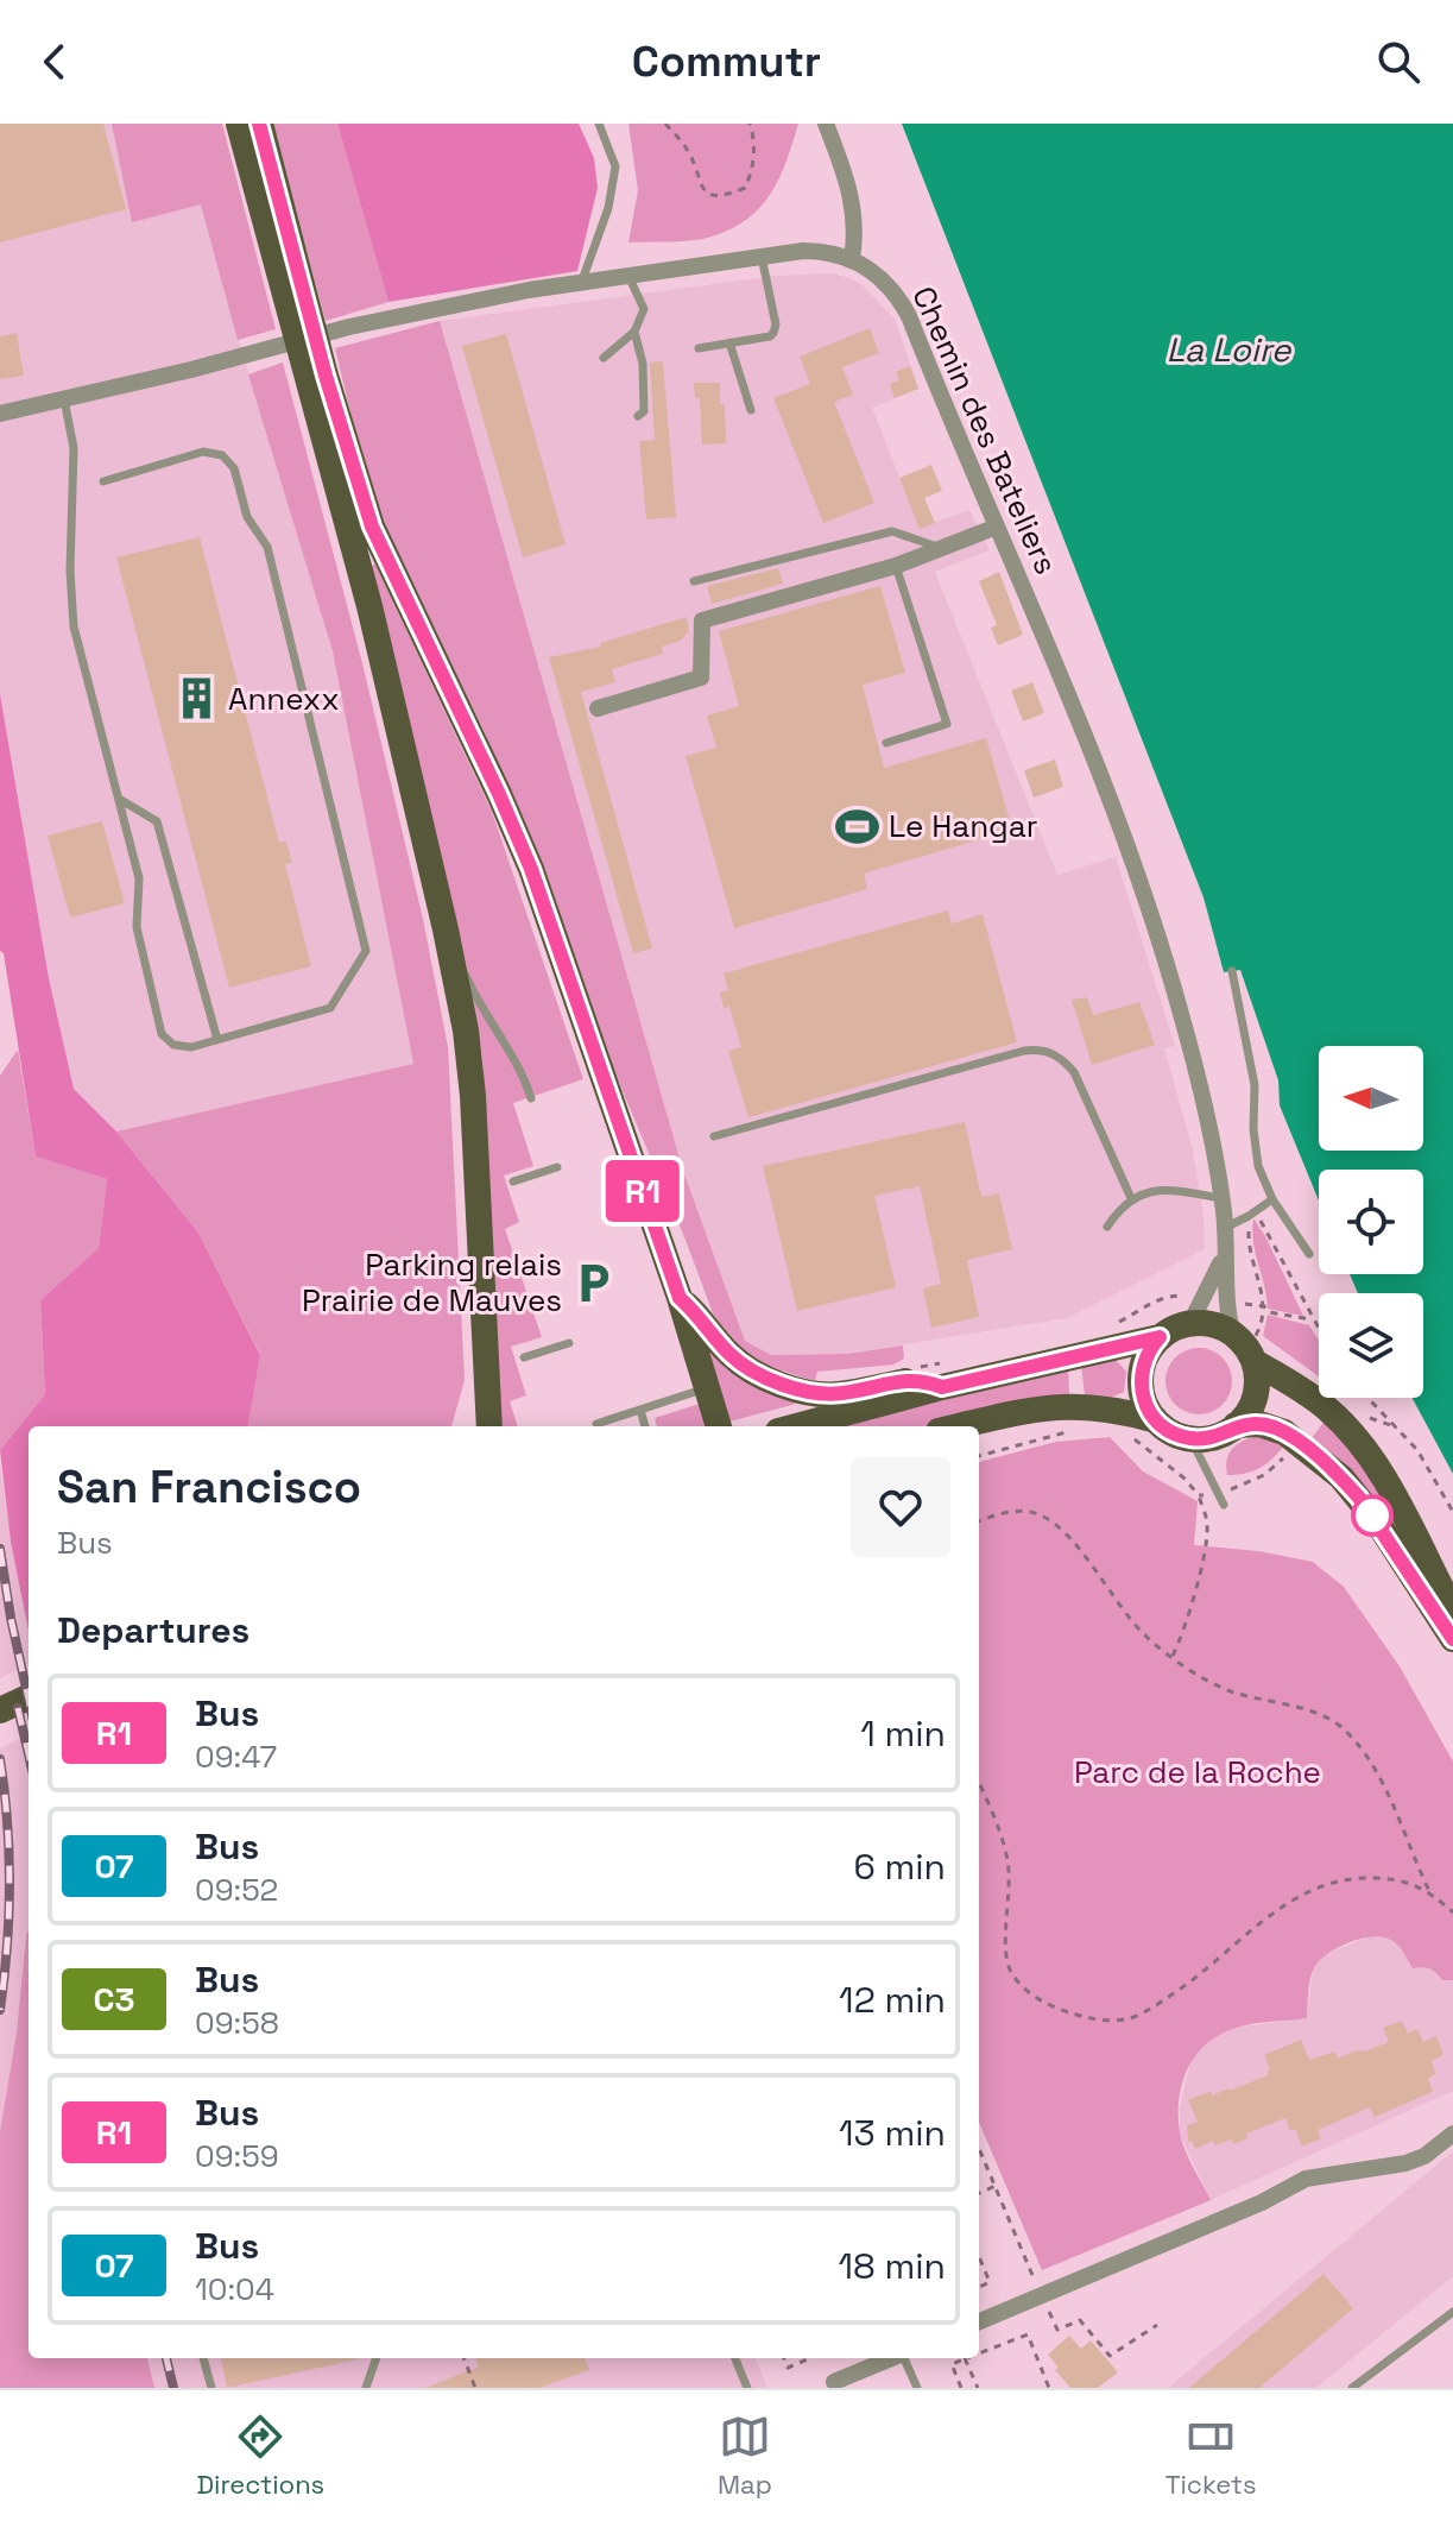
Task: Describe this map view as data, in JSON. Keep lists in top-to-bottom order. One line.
{"streets":{"street":["Chemin des Bateliers"]},"water":["La Loire"],"parks":["Parc de la Roche"],"places":{"building":["Annexx"],"sports":["Le Hangar"],"parking":["Parking relais Prairie de Mauves"]},"lines":["bus line R1"],"north":"left","page":{"header":"Commutr","on_map":"R1","heading":[["San Francisco","Bus"],"Departures"],"list":[{"mark":"R1","name":"Bus","note":"09:47","value":"1 min"},{"mark":"07","name":"Bus","note":"09:52","value":"6 min"},{"mark":"C3","name":"Bus","note":"09:58","value":"12 min"},{"mark":"R1","name":"Bus","note":"09:59","value":"13 min"},{"mark":"07","name":"Bus","note":"10:04","value":"18 min"}],"tabs":["Directions","Map","Tickets"]}}
